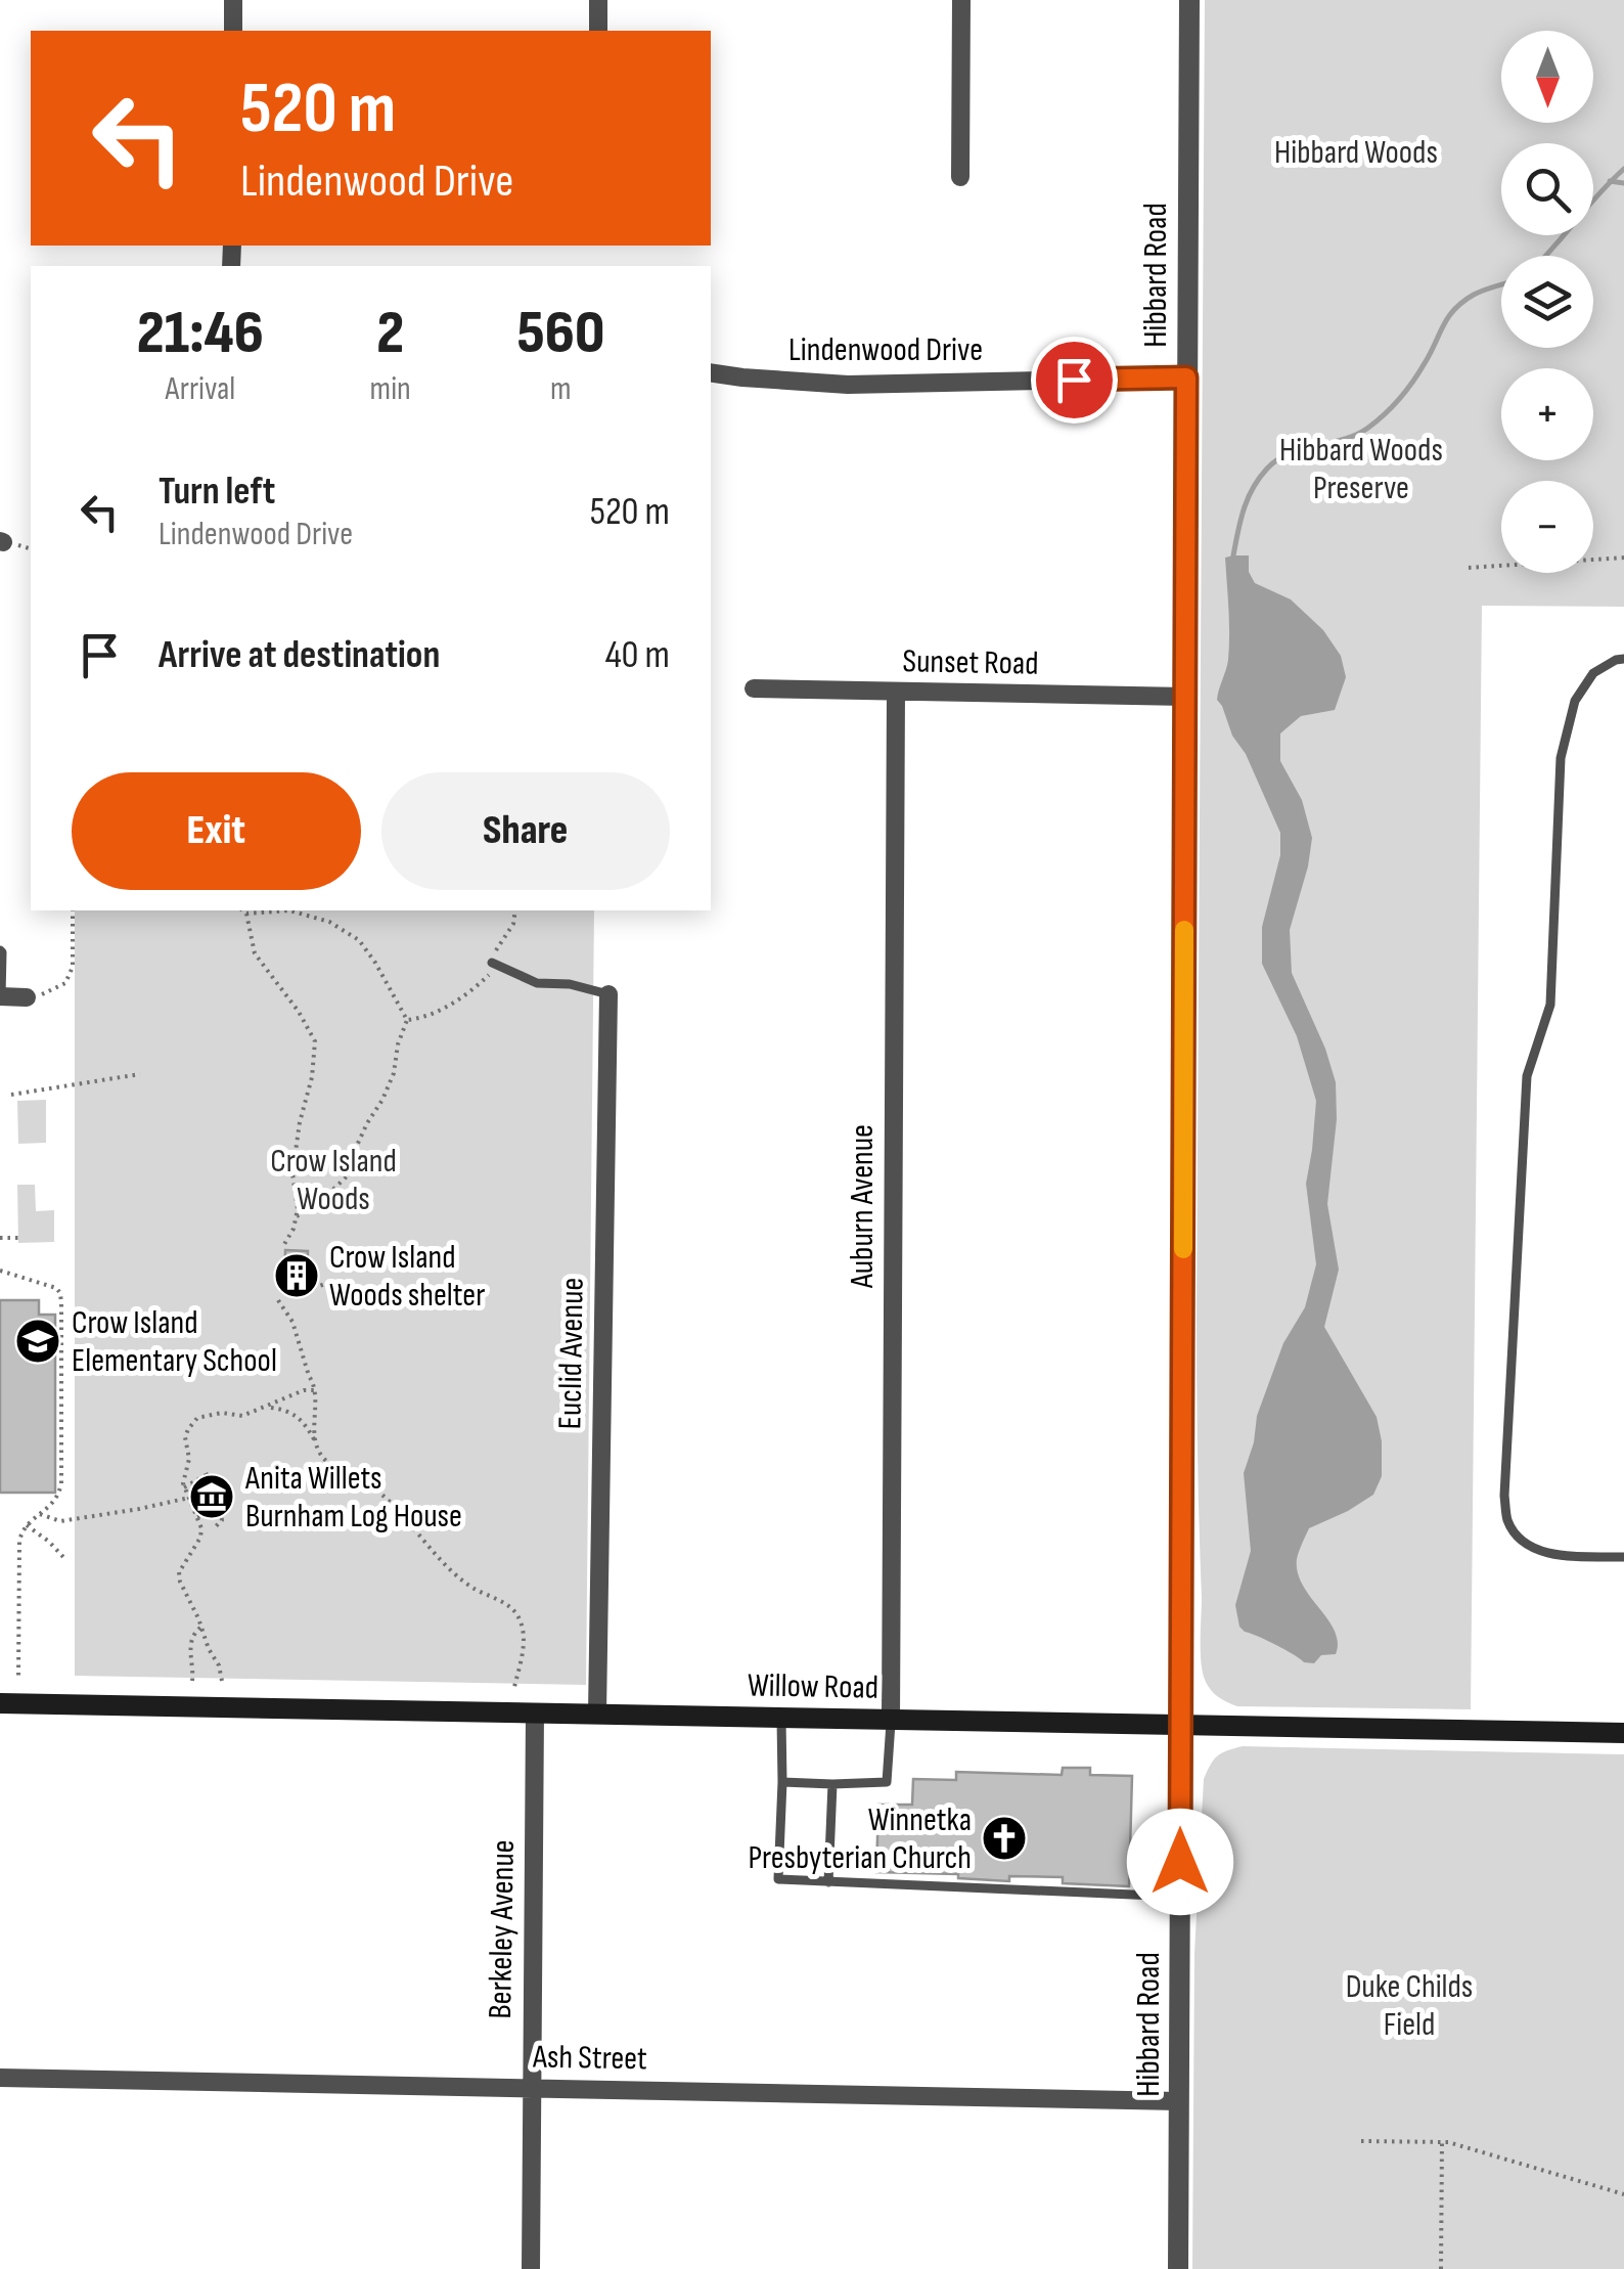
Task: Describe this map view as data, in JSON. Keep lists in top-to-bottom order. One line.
{"streets":{"main road":["Willow Road"],"street":["Hibbard Road","Lindenwood Drive","Sunset Road","Auburn Avenue","Euclid Avenue","Berkeley Avenue","Ash Street"]},"crossings":[["Hibbard Road","Lindenwood Drive"],["Hibbard Road","Sunset Road"],["Hibbard Road","Willow Road"],["Hibbard Road","Ash Street"],["Sunset Road","Auburn Avenue"],["Auburn Avenue","Willow Road"],["Euclid Avenue","Willow Road"],["Willow Road","Berkeley Avenue"],["Berkeley Avenue","Ash Street"]],"parks":["Hibbard Woods","Hibbard Woods Preserve","Crow Island Woods","Duke Childs Field"],"places":{"building":["Crow Island Woods shelter"],"school or university":["Crow Island Elementary School"],"museum":["Anita Willets Burnham Log House"],"church":["Winnetka Presbyterian Church"]},"north":"bottom","page":{"map_buttons":["+","−"],"turn":["520 m","Lindenwood Drive"],"eta":["21:46","Arrival","2","min","560","m"],"list":[{"name":"Turn left","note":"Lindenwood Drive","value":"520 m"},{"name":"Arrive at destination","value":"40 m"}],"buttons":["Exit","Share"]}}
